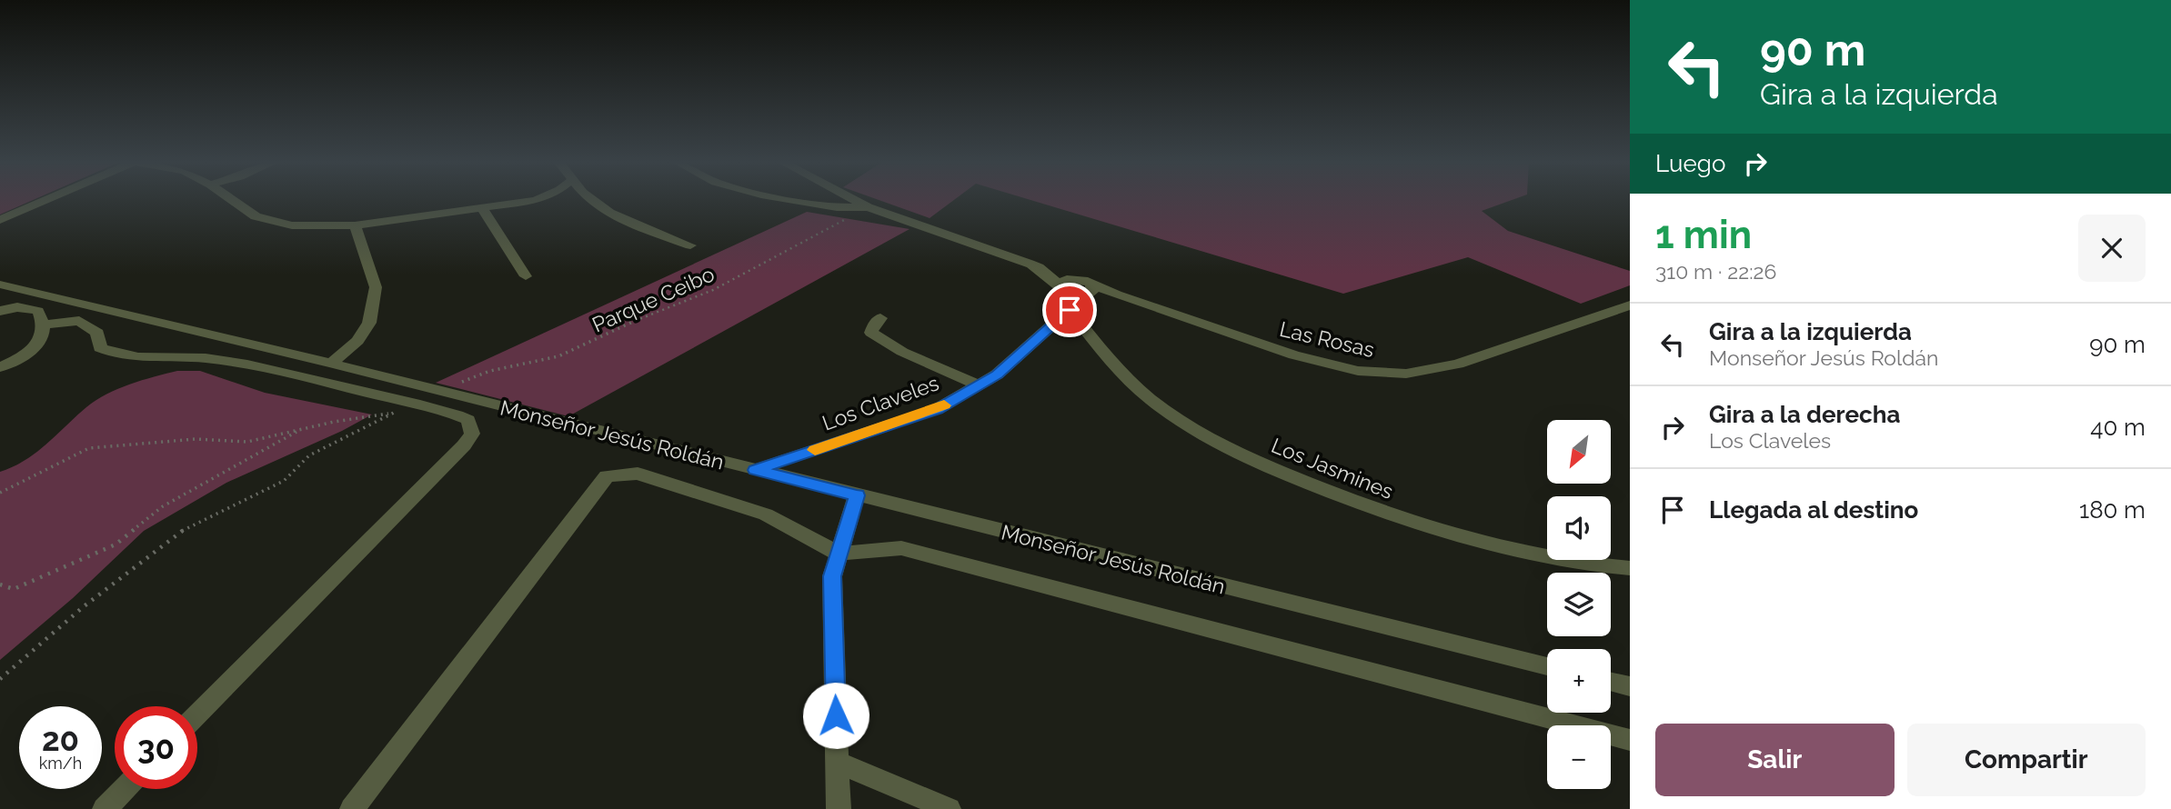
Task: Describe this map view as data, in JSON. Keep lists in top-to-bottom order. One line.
{"streets":{"street":["Las Rosas","Los Claveles","Monseñor Jesús Roldán","Los Jasmines"],"path":["Parque Ceibo"]},"crossings":[["Parque Ceibo","Monseñor Jesús Roldán"],["Las Rosas","Los Claveles"],["Los Claveles","Monseñor Jesús Roldán"],["Los Claveles","Los Jasmines"]],"north":"bottom left","page":{"turn":["90 m","Gira a la izquierda"],"then":"Luego","heading":["1 min","310 m · 22:26"],"list":[{"name":"Gira a la izquierda","note":"Monseñor Jesús Roldán","value":"90 m"},{"name":"Gira a la derecha","note":"Los Claveles","value":"40 m"},{"name":"Llegada al destino","value":"180 m"}],"map_buttons":["+","−"],"speed":"20 km/h","limit":"30","buttons":["Salir","Compartir"]}}
